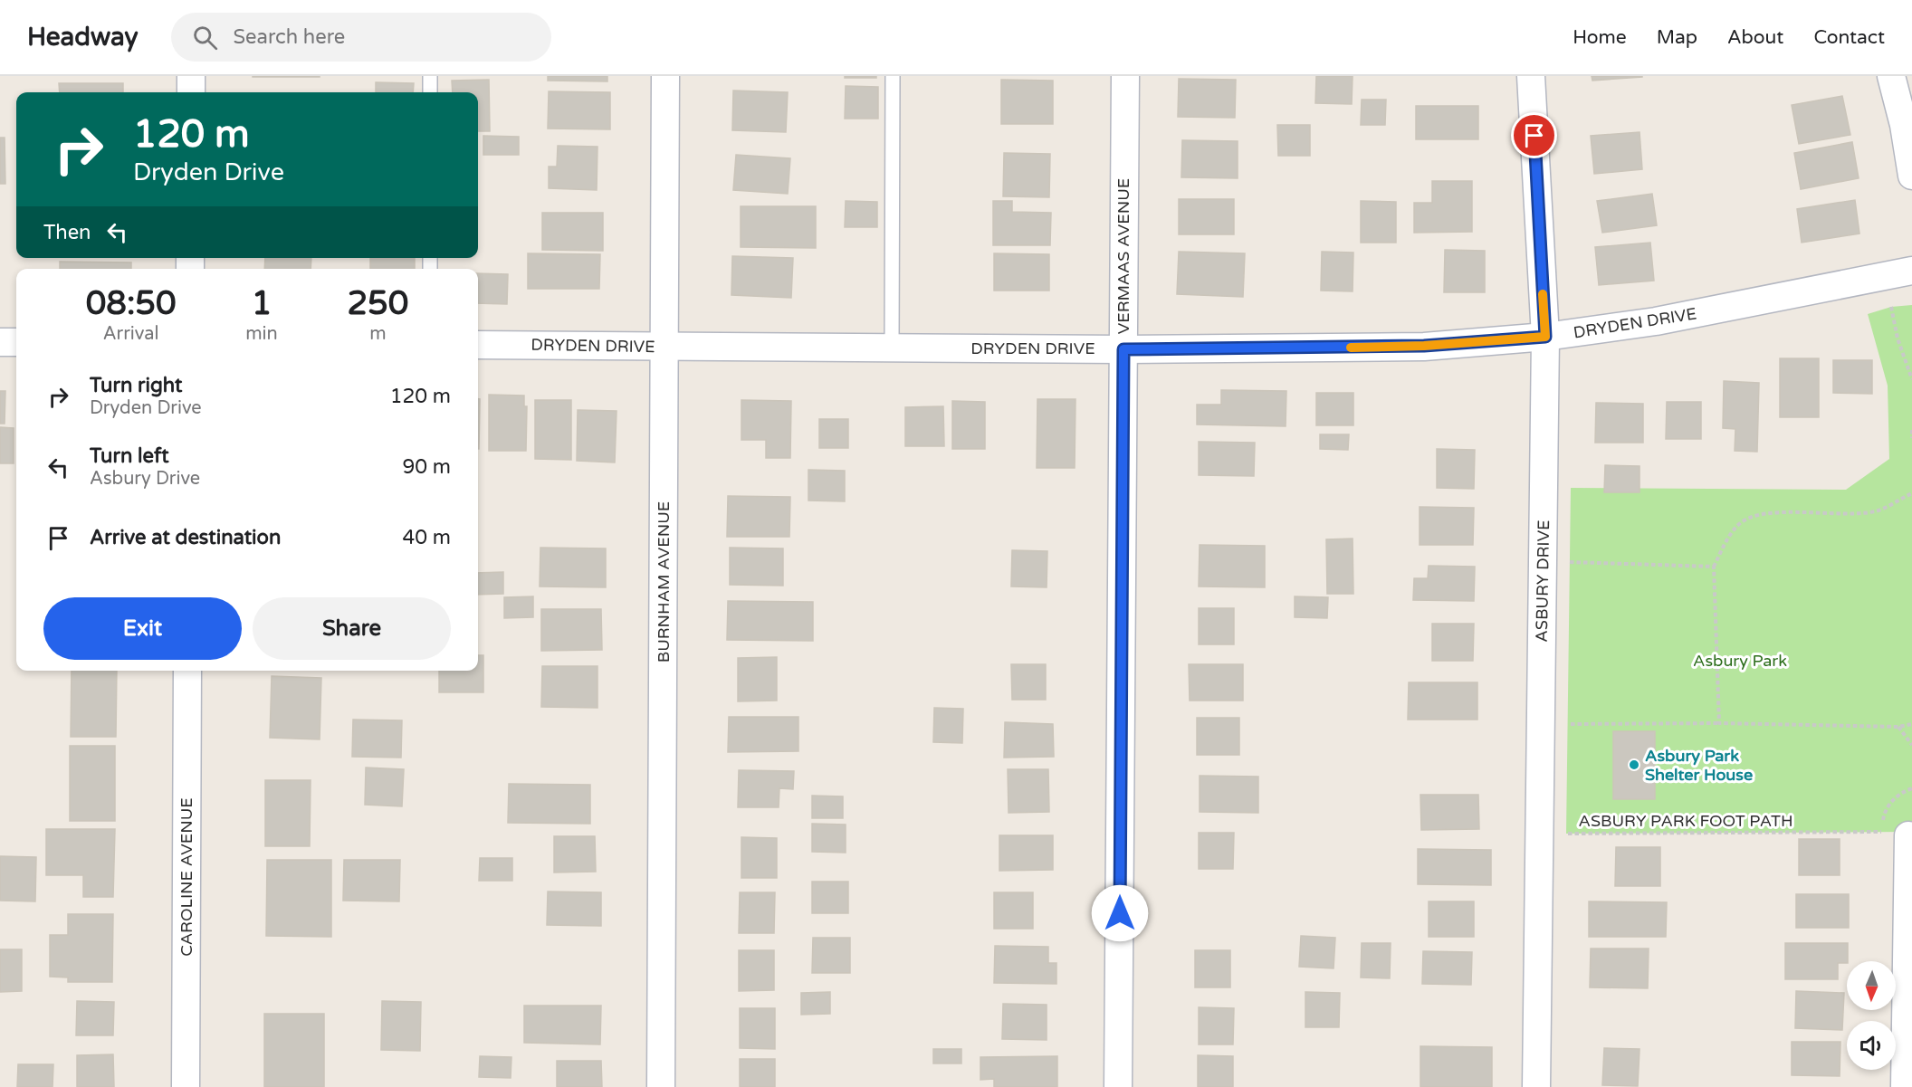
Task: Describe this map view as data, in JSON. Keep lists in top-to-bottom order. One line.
{"streets":{"street":["VERMAAS AVENUE","DRYDEN DRIVE","ASBURY DRIVE","BURNHAM AVENUE","CAROLINE AVENUE"],"path":["ASBURY PARK FOOT PATH"]},"crossings":[["VERMAAS AVENUE","DRYDEN DRIVE"],["DRYDEN DRIVE","ASBURY DRIVE"],["DRYDEN DRIVE","BURNHAM AVENUE"]],"parks":["Asbury Park"],"places":["Asbury Park Shelter House"],"north":"bottom","page":{"header":"Headway","search":"Search here","nav":["Home","Map","About","Contact"],"turn":["120 m","Dryden Drive"],"then":"Then","eta":["08:50","Arrival","1","min","250","m"],"list":[{"name":"Turn right","note":"Dryden Drive","value":"120 m"},{"name":"Turn left","note":"Asbury Drive","value":"90 m"},{"name":"Arrive at destination","value":"40 m"}],"buttons":["Exit","Share"]}}
